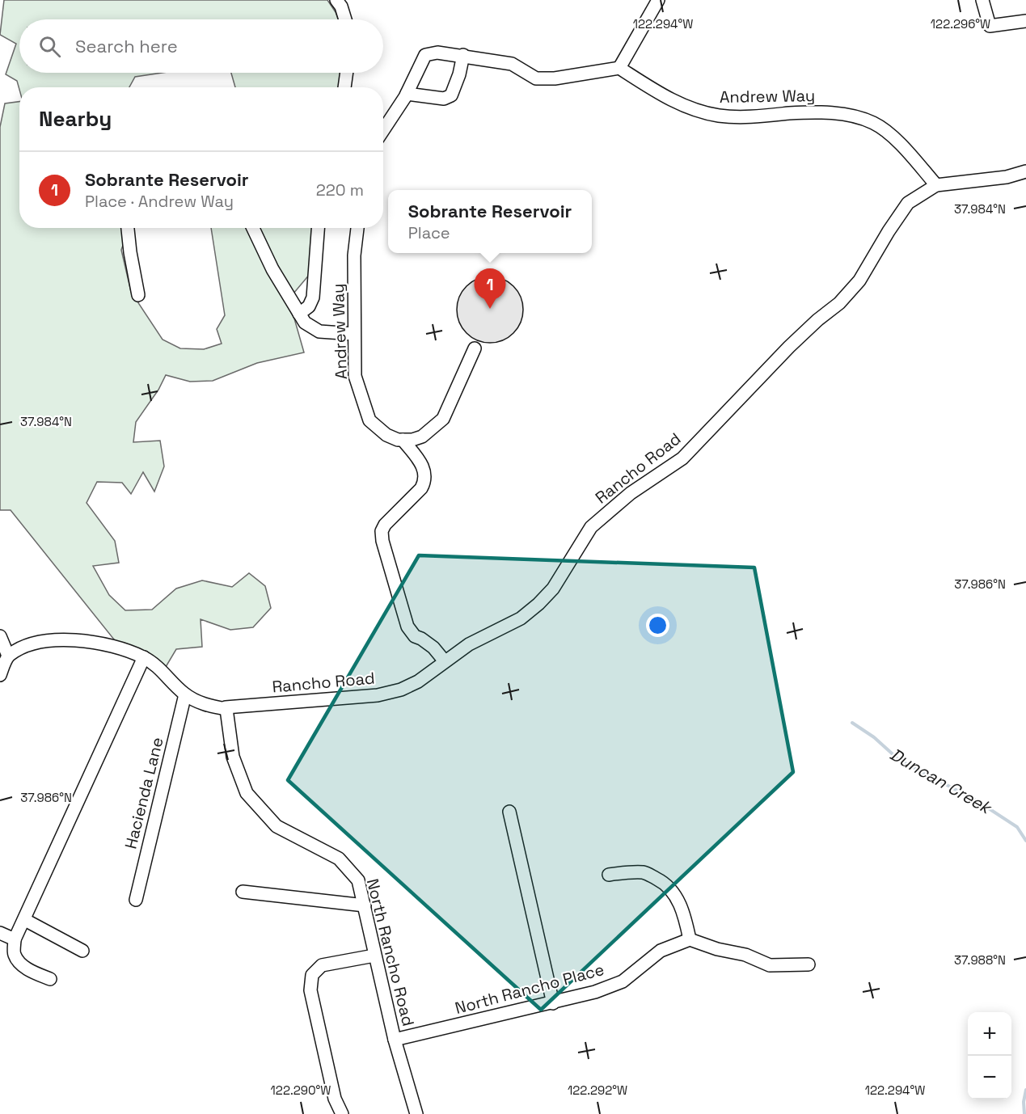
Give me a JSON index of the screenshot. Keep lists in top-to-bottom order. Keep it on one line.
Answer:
{"streets":{"street":["Andrew Way","Rancho Road","Hacienda Lane","North Rancho Road","North Rancho Place"]},"crossings":[["Andrew Way","Rancho Road"],["Rancho Road","North Rancho Road"],["North Rancho Road","North Rancho Place"]],"water":["Duncan Creek"],"page":{"search":"Search here","heading":"Nearby","list":[{"mark":"1","name":"Sobrante Reservoir","note":"Place · Andrew Way","value":"220 m"}],"popup":["Sobrante Reservoir","Place"],"pins":"1","map_buttons":["+","−"]},"coordinates":["122.294°W","122.296°W","37.984°N","37.986°N","37.988°N","122.290°W","122.292°W"]}
